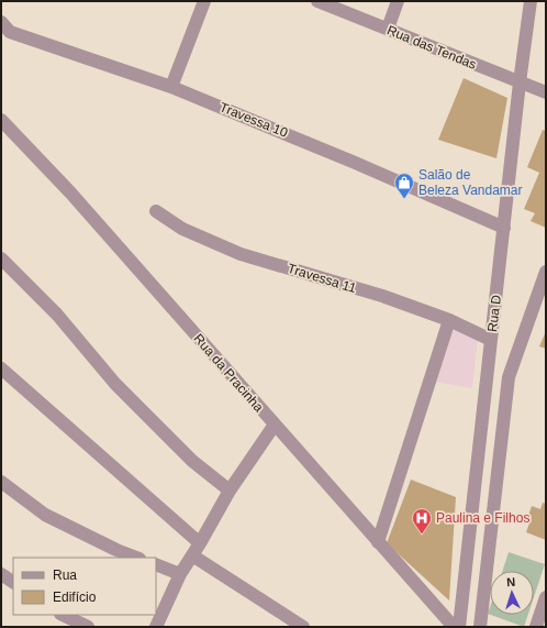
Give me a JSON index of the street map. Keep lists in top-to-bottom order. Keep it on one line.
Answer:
{"streets":{"street":["Rua das Tendas","Travessa 10","Travessa 11","Rua D","Rua da Pracinha"]},"crossings":[["Rua das Tendas","Rua D"],["Travessa 10","Rua D"],["Travessa 11","Rua D"]],"places":{"shop":["Salão de Beleza Vandamar"],"hospital":["Paulina e Filhos"]},"legend":["Rua","Edifício"],"north":"top"}
